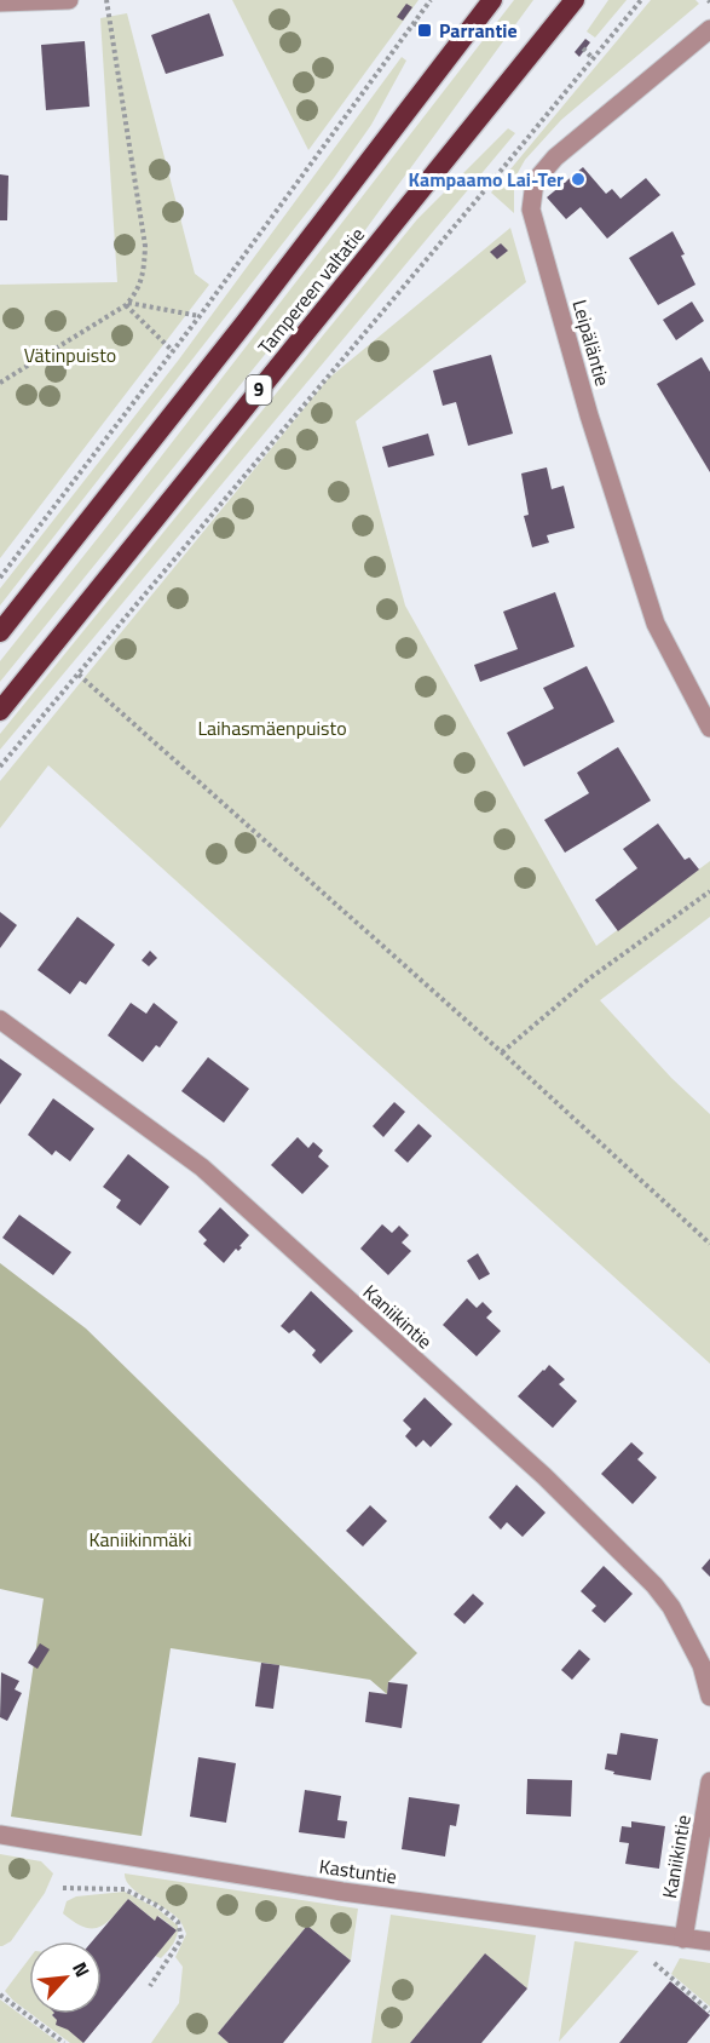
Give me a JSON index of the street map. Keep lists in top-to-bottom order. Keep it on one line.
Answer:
{"streets":{"highway":["Tampereen valtatie","9"],"street":["Leipäläntie","Kaniikintie","Kastuntie"]},"crossings":[["Kaniikintie","Kastuntie"]],"parks":["Vätinpuisto","Laihasmäenpuisto","Kaniikinmäki"],"places":{"transit":["Parrantie"],"other":["Kampaamo Lai-Ter"]},"north":"top right"}
